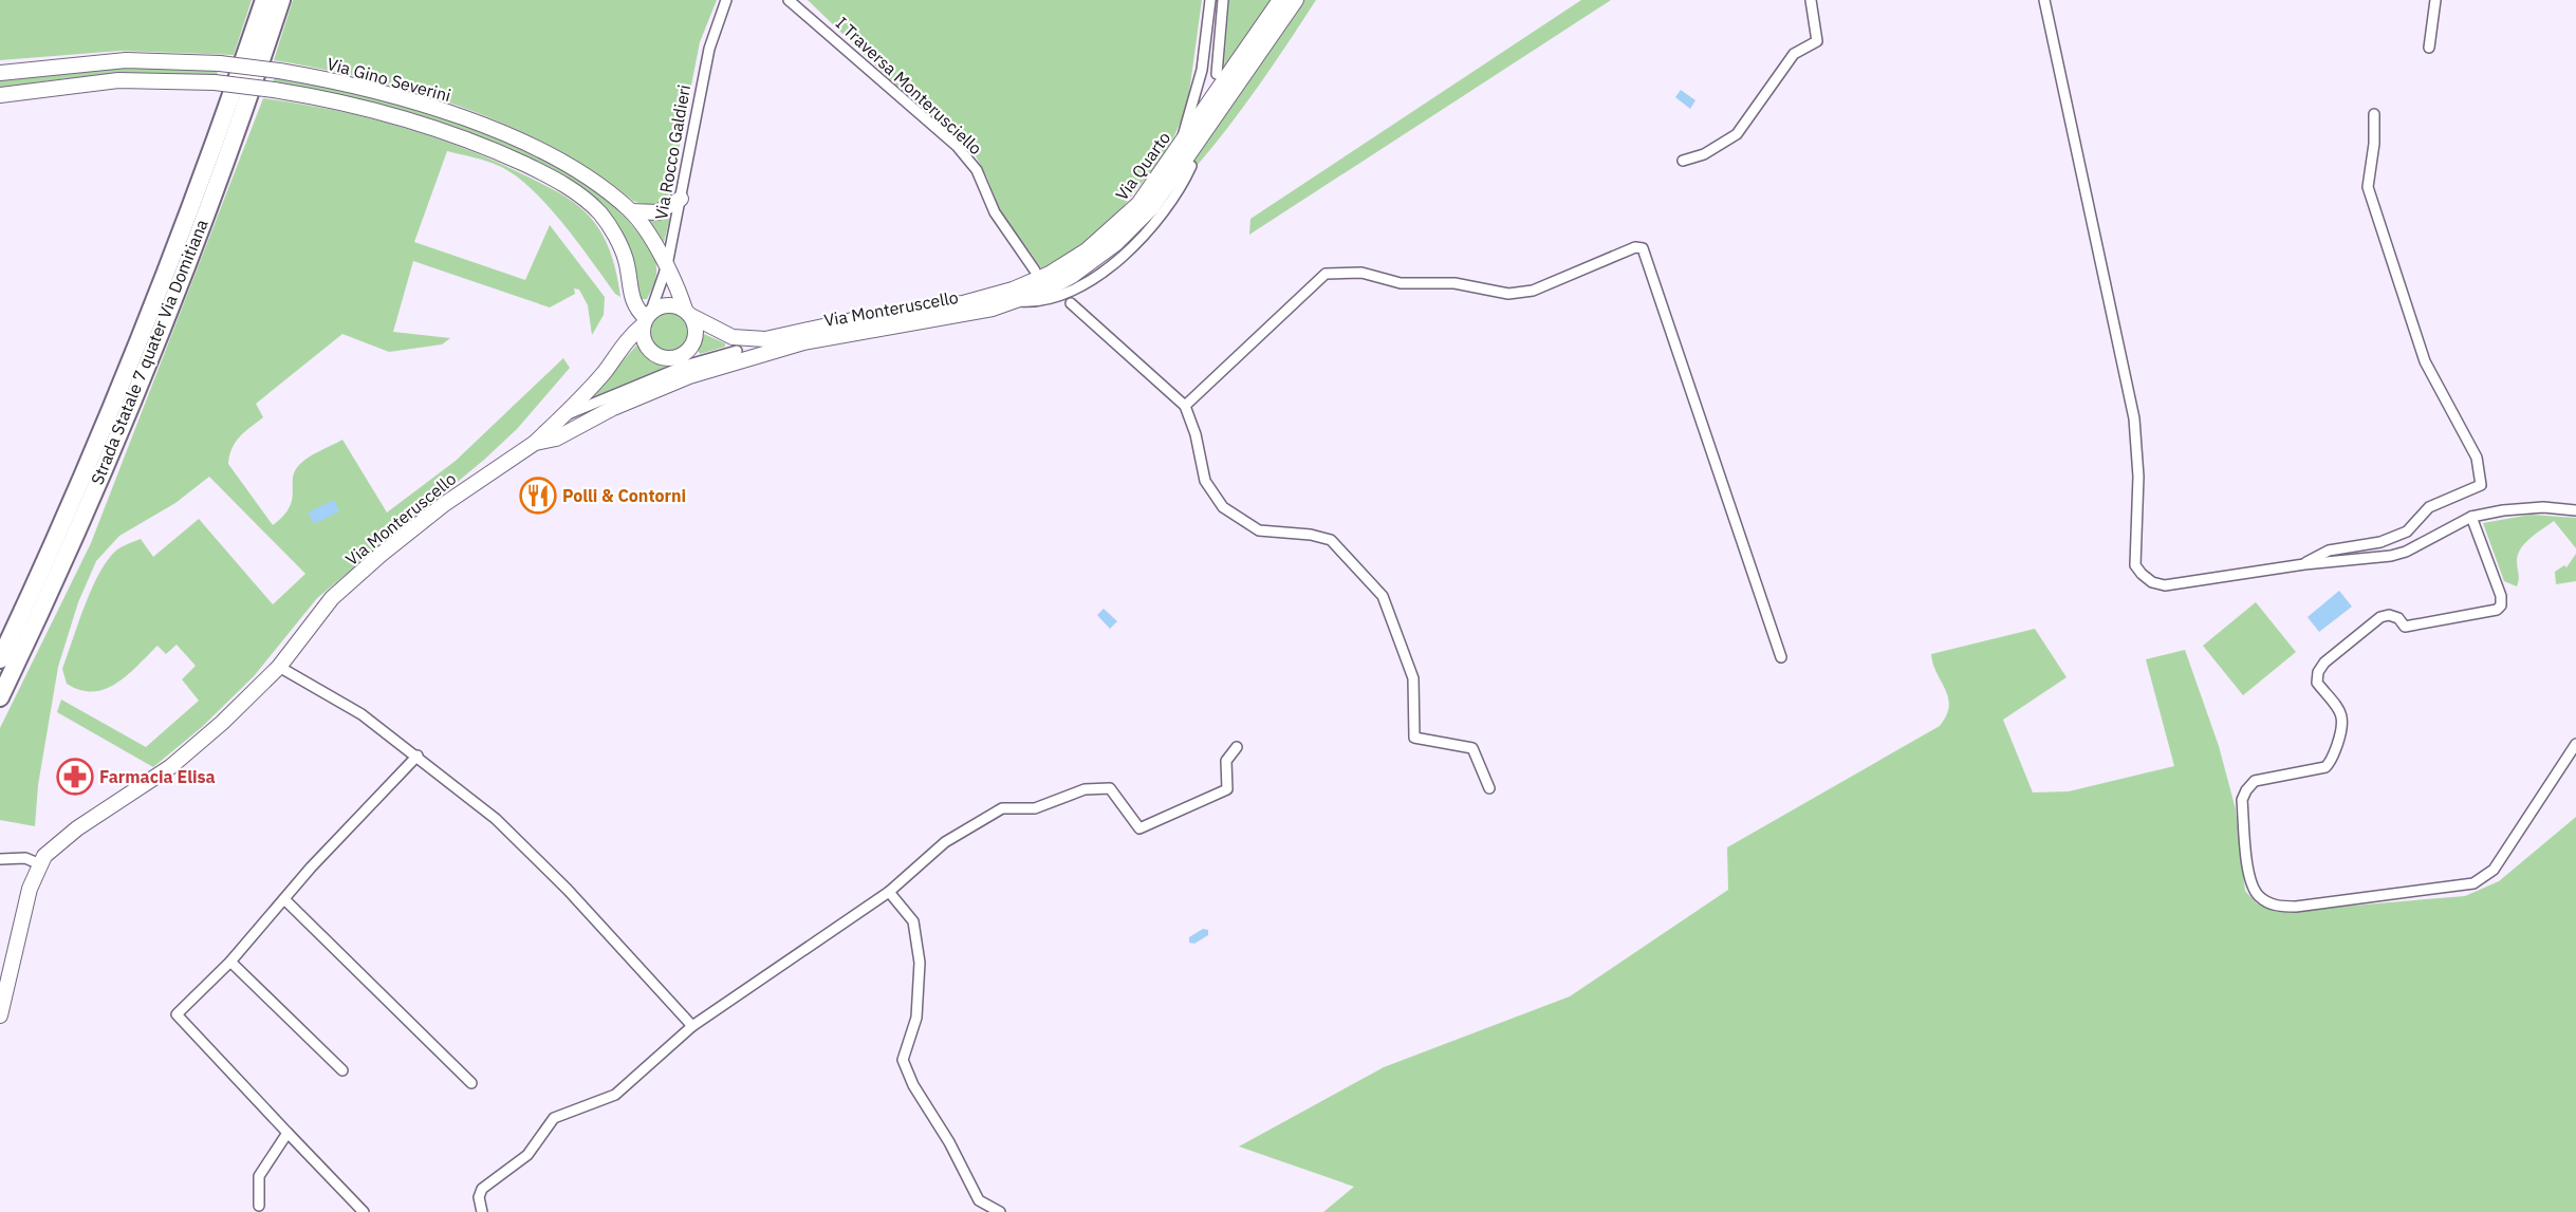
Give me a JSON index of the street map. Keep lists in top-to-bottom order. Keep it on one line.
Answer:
{"streets":{"highway":["Strada Statale 7 quater Via Domitiana"],"street":["Via Gino Severini","I Traversa Monterusciello","Via Rocco Galdieri","Via Quarto","Via Monteruscello"]},"crossings":[["Via Gino Severini","Via Rocco Galdieri"],["Via Gino Severini","Via Quarto"],["Via Gino Severini","Via Monteruscello"],["Via Rocco Galdieri","Via Quarto"],["Via Rocco Galdieri","Via Monteruscello"],["Via Quarto","Via Monteruscello"]],"places":{"restaurant":["Polli & Contorni"],"pharmacy":["Farmacia Elisa"]}}
